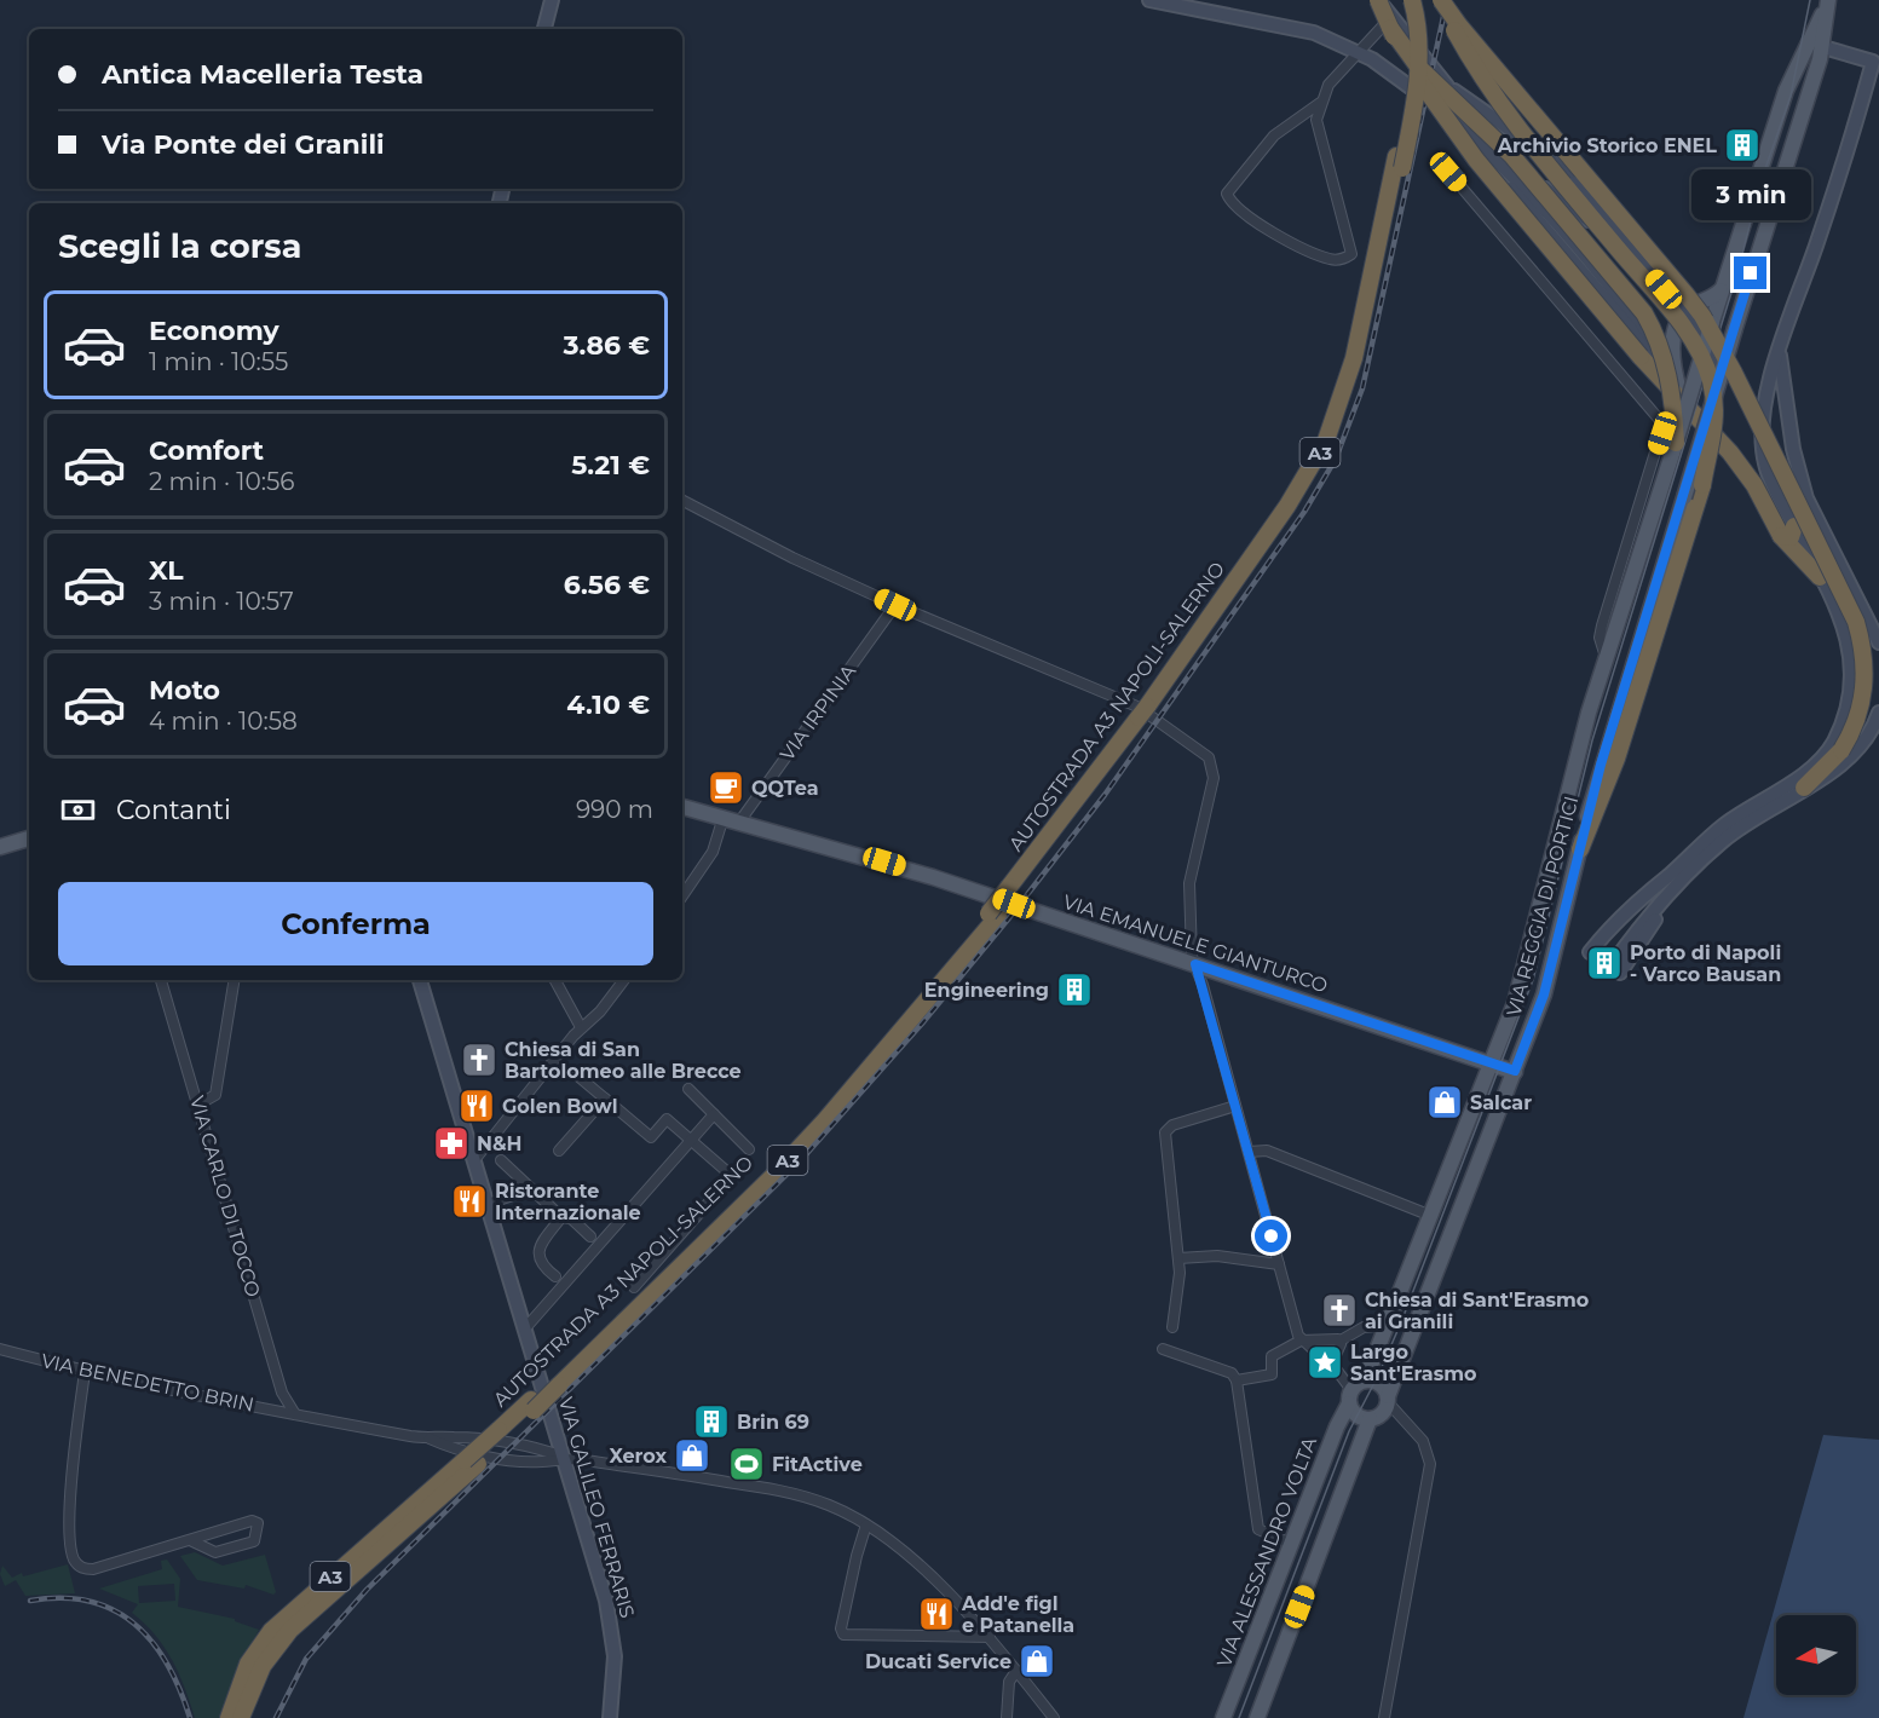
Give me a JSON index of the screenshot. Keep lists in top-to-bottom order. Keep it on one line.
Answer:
{"streets":{"highway":["A3","AUTOSTRADA A3 NAPOLI-SALERNO"],"main road":["VIA REGGIA DI PORTICI","VIA EMANUELE GIANTURCO","VIA GALILEO FERRARIS","VIA ALESSANDRO VOLTA"],"street":["VIA IRPINIA","VIA CARLO DI TOCCO","VIA BENEDETTO BRIN"]},"crossings":[["VIA IRPINIA","VIA EMANUELE GIANTURCO"],["VIA REGGIA DI PORTICI","VIA EMANUELE GIANTURCO"],["VIA REGGIA DI PORTICI","VIA ALESSANDRO VOLTA"],["VIA CARLO DI TOCCO","VIA BENEDETTO BRIN"],["VIA BENEDETTO BRIN","VIA GALILEO FERRARIS"]],"places":{"building":["Archivio Storico ENEL","Porto di Napoli - Varco Bausan","Engineering","Brin 69"],"cafe":["QQTea"],"church":["Chiesa di San Bartolomeo alle Brecce","Chiesa di Sant'Erasmo ai Granili"],"shop":["Salcar","Xerox","Ducati Service"],"restaurant":["Golen Bowl","Ristorante Internazionale","Add'e figl e Patanella"],"pharmacy":["N&H"],"place":["Largo Sant'Erasmo"],"sports":["FitActive"]},"north":"left","page":{"banner":["Antica Macelleria Testa","Via Ponte dei Granili"],"bubble":"3 min","heading":"Scegli la corsa","list":[{"name":"Economy","note":"1 min · 10:55","value":"3.86 €"},{"name":"Comfort","note":"2 min · 10:56","value":"5.21 €"},{"name":"XL","note":"3 min · 10:57","value":"6.56 €"},{"name":"Moto","note":"4 min · 10:58","value":"4.10 €"}],"pay":["Contanti","990 m"],"buttons":"Conferma"}}
